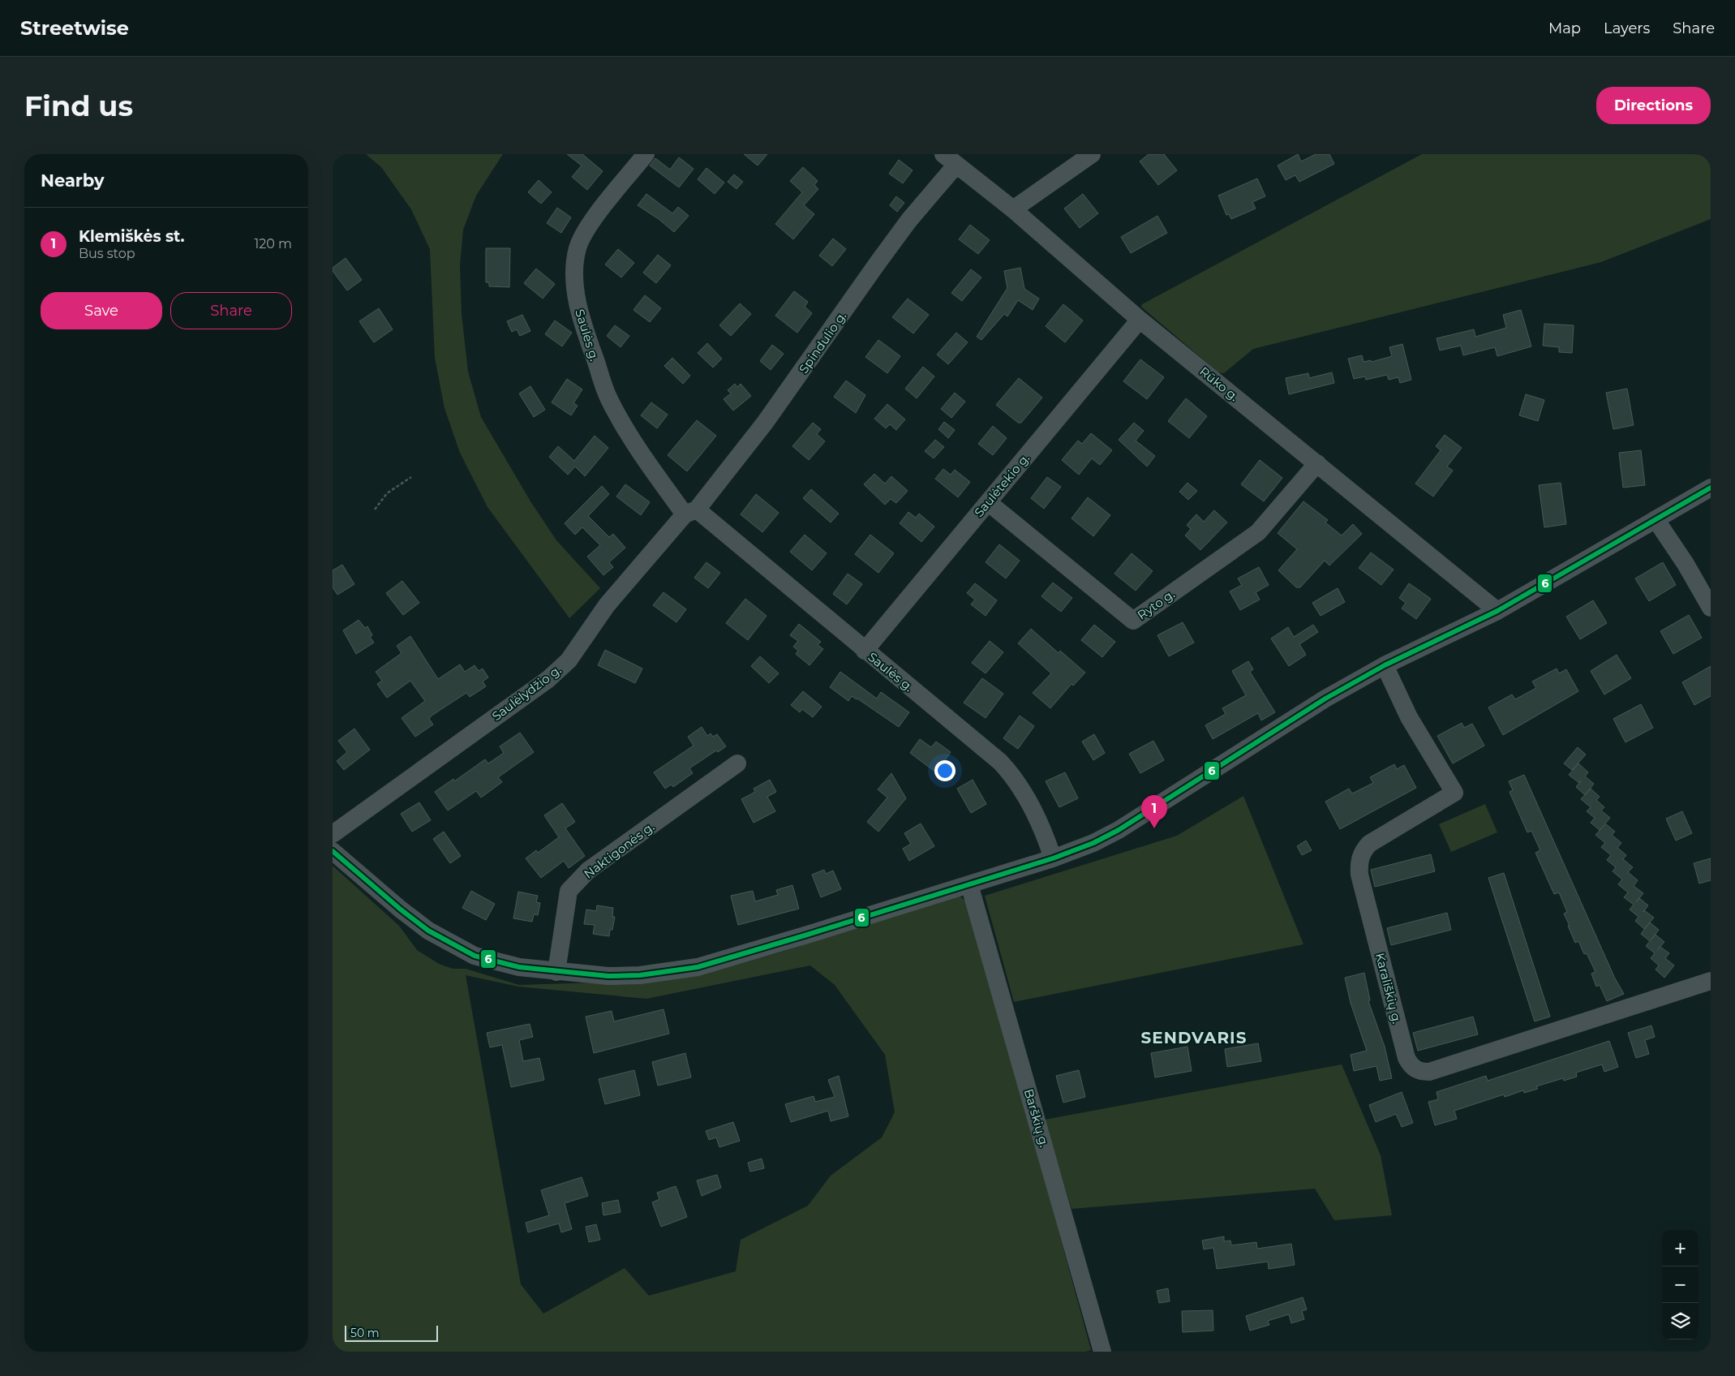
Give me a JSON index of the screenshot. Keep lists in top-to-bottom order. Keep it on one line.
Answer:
{"streets":{"street":["Saulės g.","Spindulio g.","Rūko g.","Saulėtekio g.","Ryto g.","Saulėlydžio g.","Naktigonės g.","Karališkių g.","Barškių g."]},"crossings":[["Saulės g.","Spindulio g."],["Saulės g.","Saulėtekio g."],["Saulės g.","Saulėlydžio g."],["Spindulio g.","Rūko g."],["Spindulio g.","Saulėlydžio g."],["Rūko g.","Saulėtekio g."],["Rūko g.","Ryto g."],["Saulėtekio g.","Ryto g."]],"districts":["SENDVARIS"],"lines":["transit line 6"],"scale_bar":"50 m","page":{"header":"Streetwise","nav":["Map","Layers","Share"],"buttons":["Directions",["Save","Share"]],"title":"Find us","heading":"Nearby","list":[{"mark":"1","name":"Klemiškės st.","note":"Bus stop","value":"120 m"}],"pins":"1","map_buttons":["+","−"],"scale":"50 m"}}
